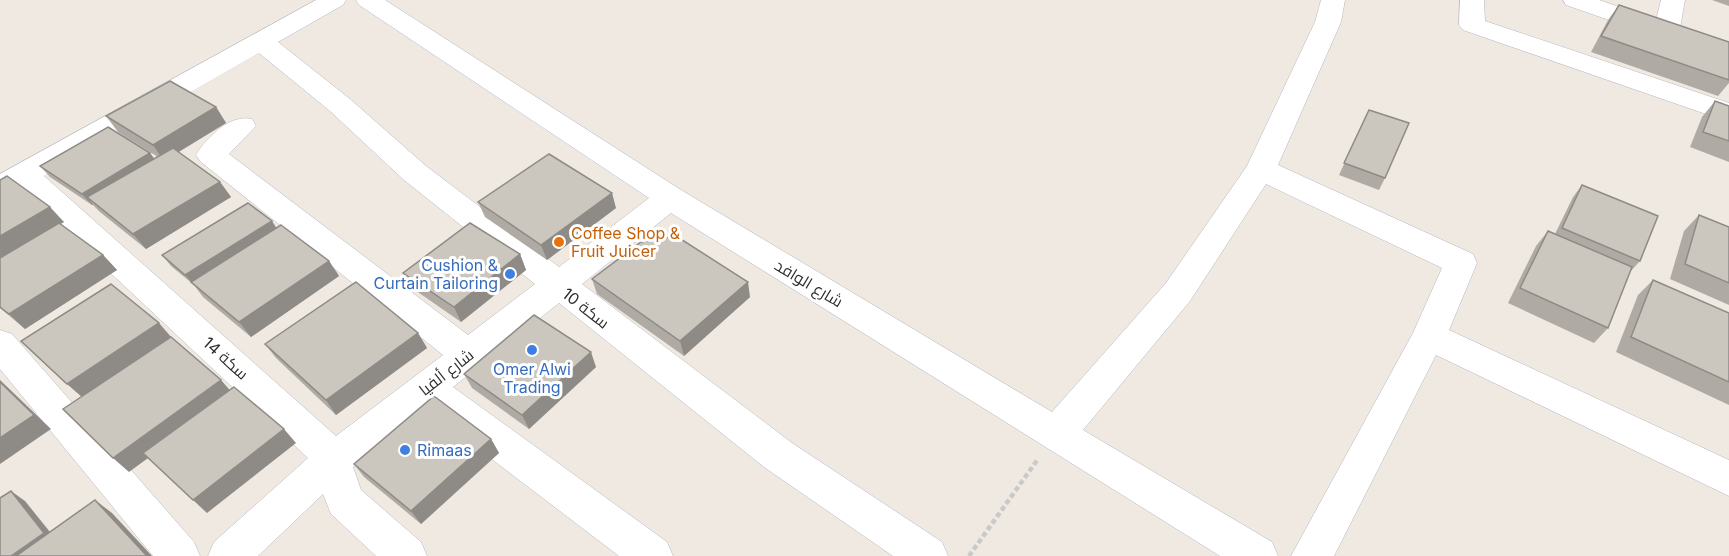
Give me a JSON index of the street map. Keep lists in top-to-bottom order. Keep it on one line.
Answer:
{"streets":{"street":["شارع الوافد","سكة 10","سكة 14","شارع ألفيا"]},"crossings":[["شارع الوافد","شارع ألفيا"],["سكة 10","شارع ألفيا"],["سكة 14","شارع ألفيا"]],"places":["Coffee Shop & Fruit Juicer","Cushion & Curtain Tailoring","Omer Alwi Trading","Rimaas"]}
